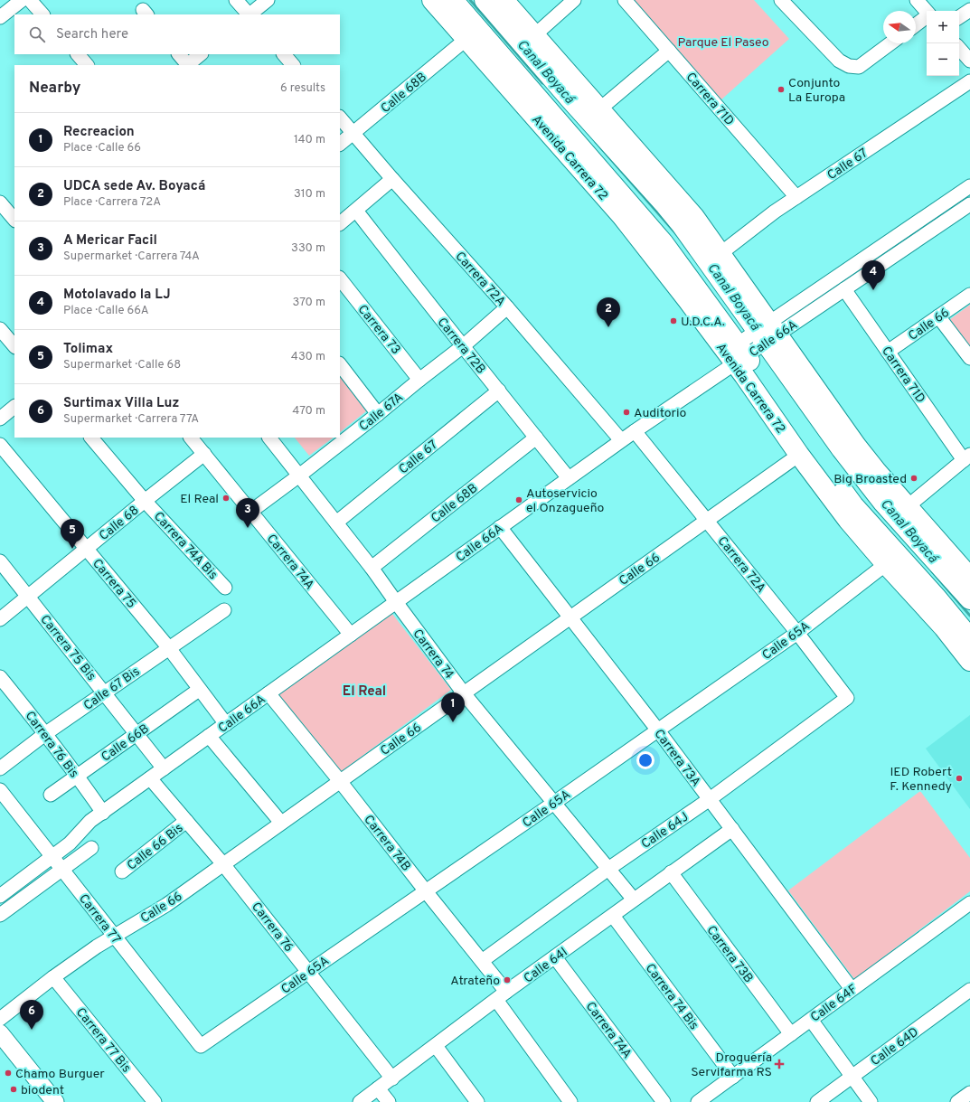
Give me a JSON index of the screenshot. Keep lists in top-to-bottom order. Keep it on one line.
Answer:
{"streets":{"highway":["Avenida Carrera 72"],"street":["Calle 68B","Carrera 71D","Calle 67","Carrera 72A","Calle 66","Carrera 73","Calle 66A","Carrera 72B","Calle 67A","Calle 68","Carrera 74A Bis","Carrera 74A","Carrera 75","Calle 65A","Carrera 75 Bis","Carrera 74","Calle 67 Bis","Calle 66B","Carrera 76 Bis","Carrera 73A","Calle 64J","Carrera 74B","Calle 66 Bis","Carrera 77","Carrera 76","Carrera 73B","Calle 64I","Carrera 74 Bis","Calle 64F","Carrera 77 Bis","Calle 64D"]},"crossings":[["Calle 68B","Avenida Carrera 72"],["Calle 68B","Carrera 72A"],["Calle 68B","Carrera 72B"],["Calle 68B","Carrera 74"],["Carrera 71D","Calle 67"],["Carrera 71D","Calle 66"],["Carrera 71D","Calle 66A"],["Avenida Carrera 72","Calle 66"],["Avenida Carrera 72","Calle 66A"],["Avenida Carrera 72","Calle 65A"],["Calle 67","Carrera 72B"],["Calle 67","Carrera 74"],["Carrera 72A","Calle 66"],["Carrera 72A","Calle 66A"],["Carrera 72A","Calle 67A"],["Carrera 72A","Calle 65A"],["Carrera 72A","Calle 64J"],["Calle 66","Carrera 74"],["Calle 66","Carrera 73A"],["Calle 66","Carrera 74B"],["Calle 66","Carrera 77"],["Calle 66","Carrera 76"],["Calle 66","Carrera 77 Bis"],["Carrera 73","Calle 67A"],["Calle 66A","Carrera 72B"],["Calle 66A","Carrera 74A"],["Calle 66A","Carrera 75"],["Calle 66A","Carrera 75 Bis"],["Calle 66A","Carrera 74"],["Calle 66A","Carrera 76 Bis"],["Calle 66A","Carrera 73A"],["Calle 66A","Carrera 74B"],["Calle 66A","Carrera 77"],["Calle 66A","Carrera 76"],["Carrera 72B","Calle 67A"],["Calle 67A","Carrera 74A"],["Calle 67A","Carrera 74"],["Calle 68","Carrera 74A Bis"],["Calle 68","Carrera 74A"],["Calle 68","Carrera 75"],["Calle 68","Carrera 75 Bis"],["Carrera 74A","Calle 64I"],["Carrera 75","Calle 67 Bis"],["Carrera 75","Calle 66B"],["Calle 65A","Carrera 74"],["Calle 65A","Carrera 73A"],["Calle 65A","Carrera 74B"],["Calle 65A","Carrera 77"],["Calle 65A","Carrera 76"],["Carrera 75 Bis","Calle 67 Bis"],["Carrera 75 Bis","Calle 66B"],["Carrera 74","Calle 64J"],["Carrera 74","Calle 64I"],["Calle 67 Bis","Carrera 76 Bis"],["Calle 66B","Carrera 76 Bis"],["Carrera 73A","Calle 64J"],["Carrera 73A","Calle 64I"],["Carrera 73A","Calle 64F"],["Calle 64J","Carrera 74B"],["Carrera 74B","Calle 64I"],["Calle 66 Bis","Carrera 76"],["Carrera 76","Calle 64I"],["Carrera 73B","Calle 64I"],["Carrera 73B","Calle 64F"],["Calle 64I","Carrera 74 Bis"],["Carrera 74 Bis","Calle 64F"]],"districts":["El Real"],"water":["Canal Boyacá"],"parks":["Parque El Paseo"],"places":{"other":["Conjunto La Europa","U.D.C.A.","Auditorio","Big Broasted","El Real","Autoservicio el Onzagueño","IED Robert F. Kennedy","Atrateño","Chamo Burguer","biodent"],"health":["Droguería Servifarma RS"]},"north":"left","page":{"map_buttons":["+","−"],"search":"Search here","heading":["Nearby","6 results"],"list":[{"mark":"1","name":"Recreacion","note":"Place · Calle 66","value":"140 m"},{"mark":"2","name":"UDCA sede Av. Boyacá","note":"Place · Carrera 72A","value":"310 m"},{"mark":"3","name":"A Mericar Facil","note":"Supermarket · Carrera 74A","value":"330 m"},{"mark":"4","name":"Motolavado la LJ","note":"Place · Calle 66A","value":"370 m"},{"mark":"5","name":"Tolimax","note":"Supermarket · Calle 68","value":"430 m"},{"mark":"6","name":"Surtimax Villa Luz","note":"Supermarket · Carrera 77A","value":"470 m"}],"pins":["4","2","3","5","1","6"]}}
